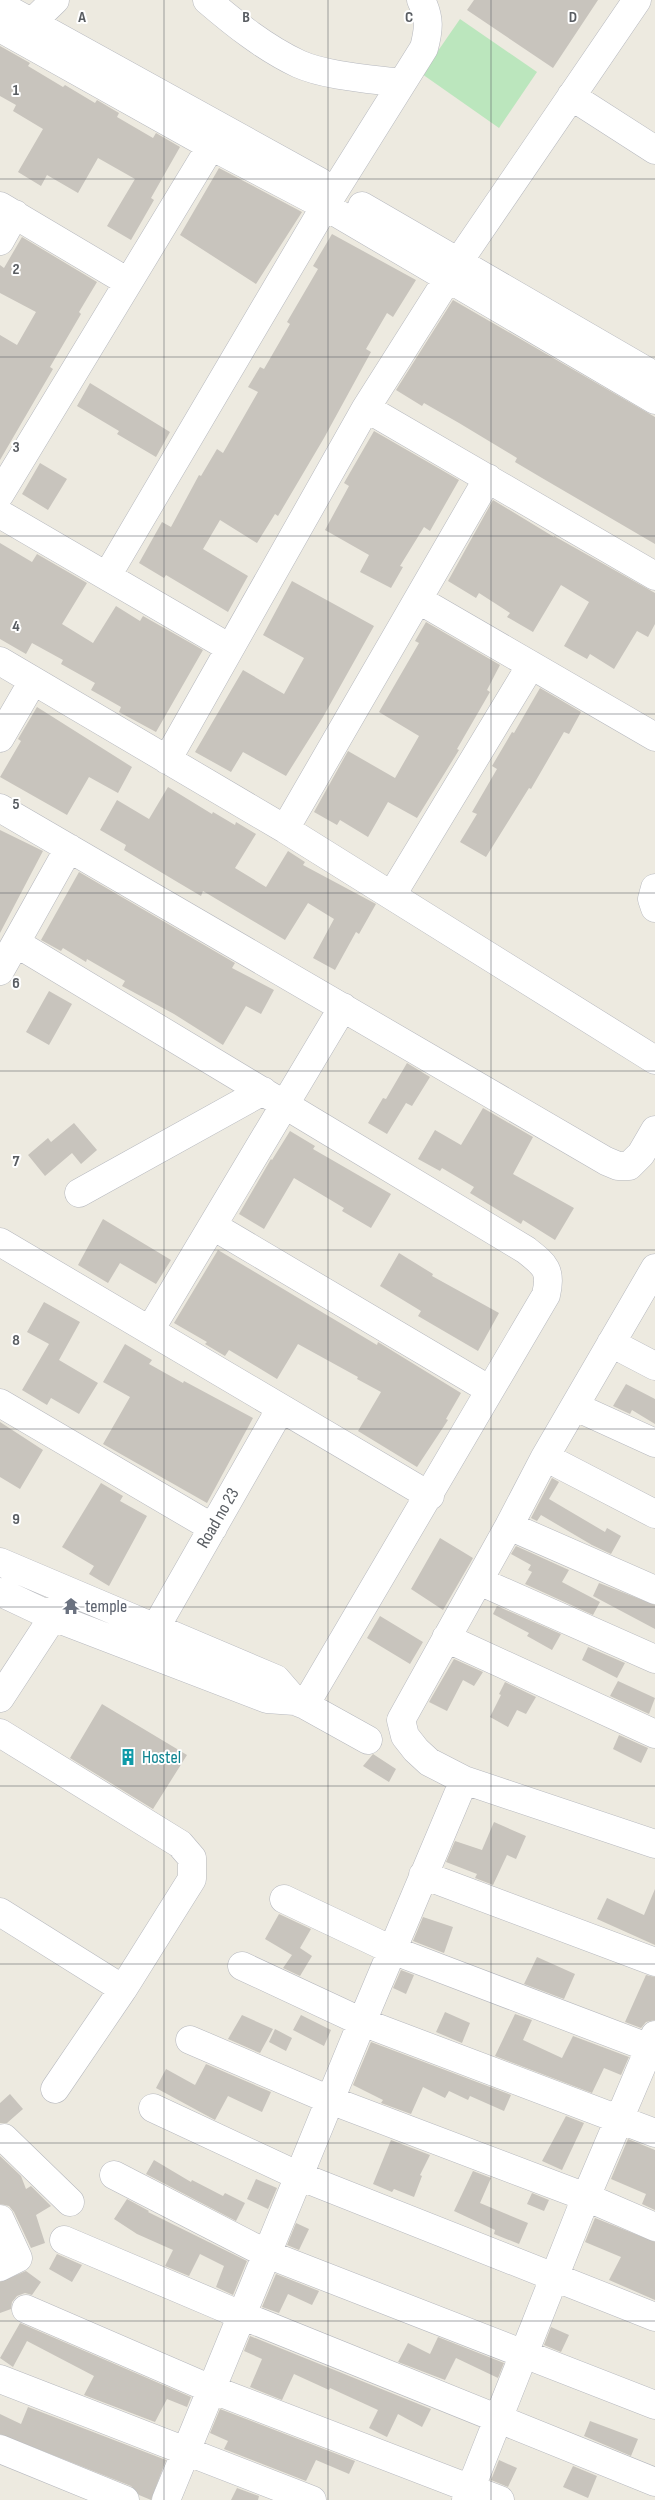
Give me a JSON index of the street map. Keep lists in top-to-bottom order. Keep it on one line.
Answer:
{"streets":{"street":["Road no 23"]},"places":{"temple":["temple"],"building":["Hostel"]},"grid":{"columns":["A","B","C","D"],"rows":["1","2","3","4","5","6","7","8","9"]}}
